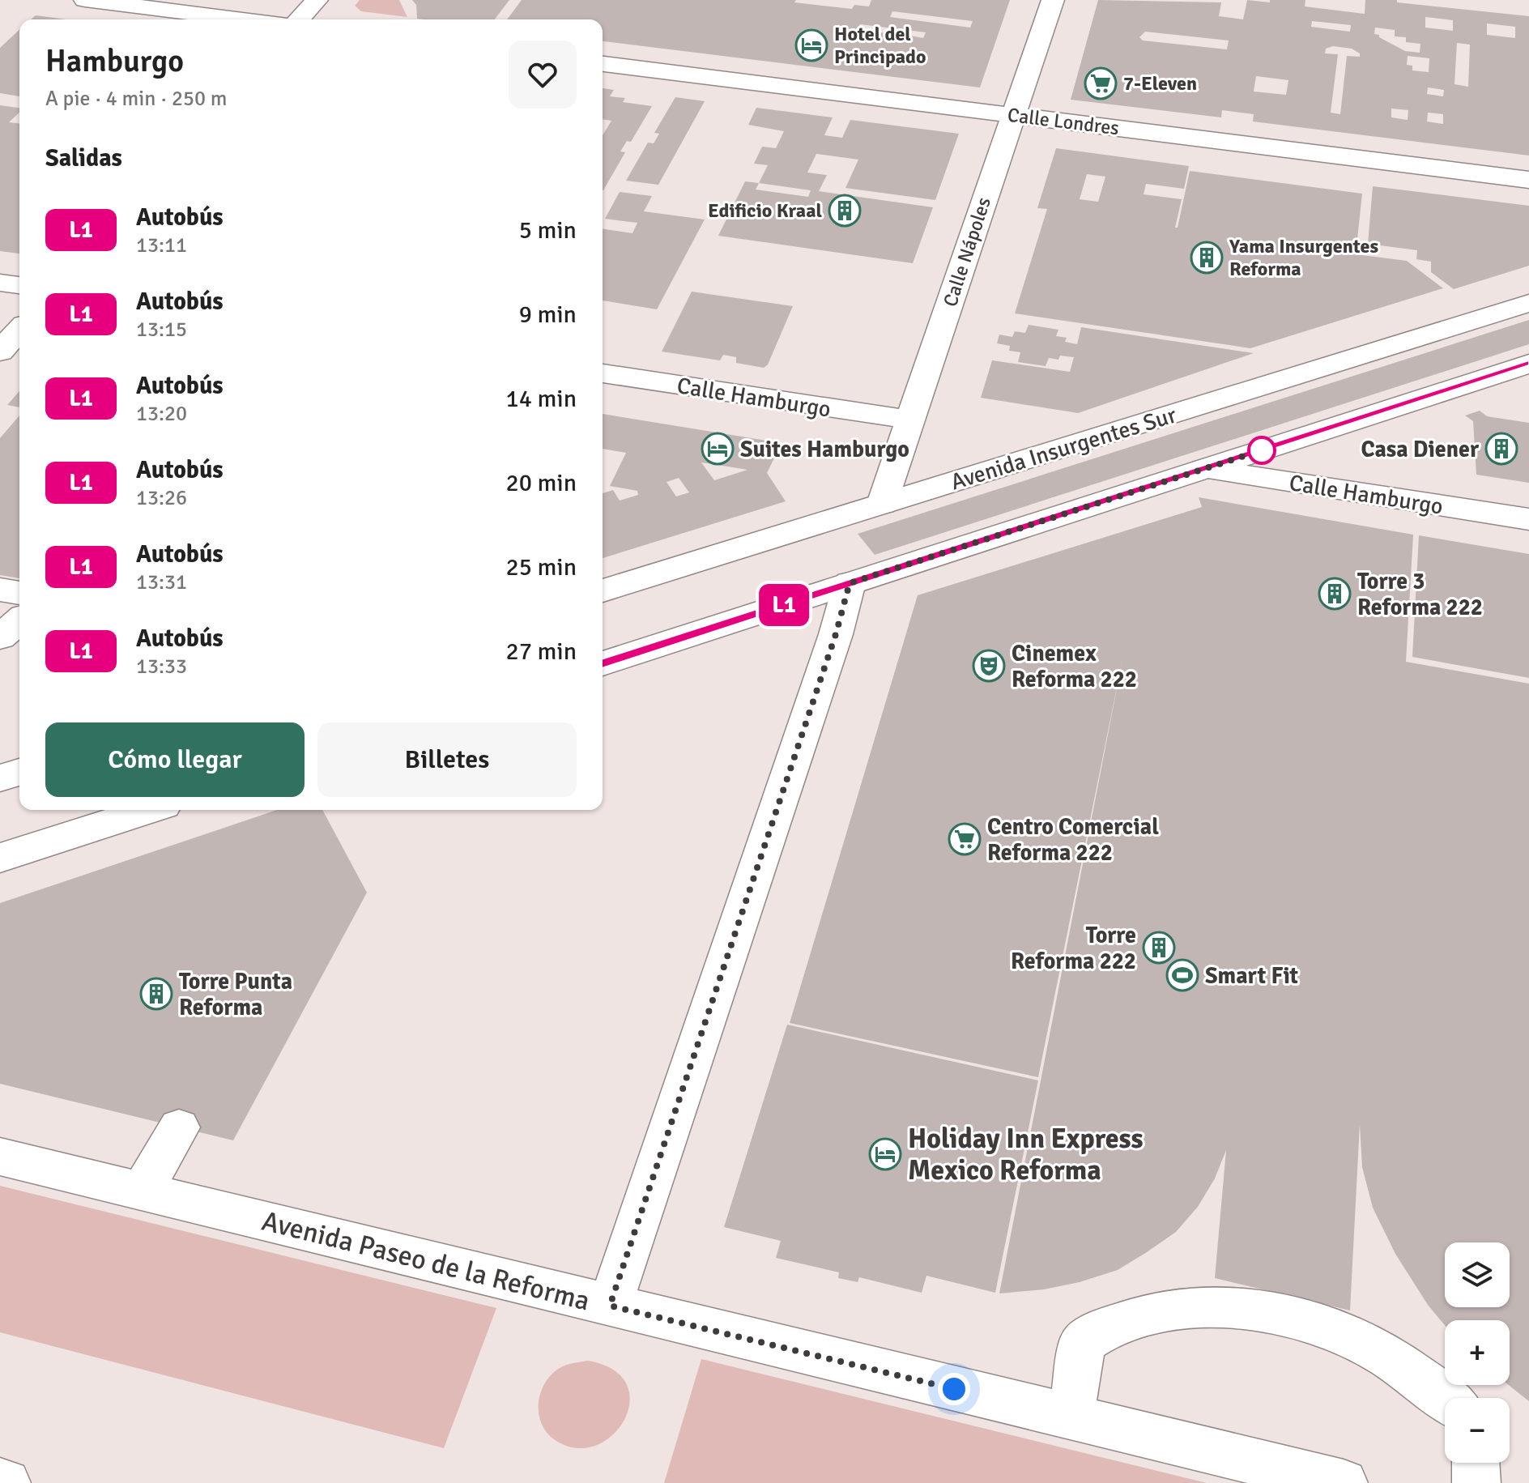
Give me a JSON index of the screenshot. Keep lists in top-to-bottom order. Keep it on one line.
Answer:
{"streets":{"street":["Calle Londres","Calle Nápoles","Calle Hamburgo","Avenida Insurgentes Sur","Avenida Paseo de la Reforma"]},"crossings":[["Calle Londres","Calle Nápoles"],["Calle Nápoles","Calle Hamburgo"],["Calle Nápoles","Avenida Insurgentes Sur"]],"places":{"hotel":["Hotel del Principado","Suites Hamburgo","Holiday Inn Express Mexico Reforma"],"supermarket":["7-Eleven","Centro Comercial Reforma 222"],"building":["Edificio Kraal","Yama Insurgentes Reforma","Casa Diener","Torre 3 Reforma 222","Torre Reforma 222","Torre Punta Reforma"],"theatre":["Cinemex Reforma 222"],"sports":["Smart Fit"]},"lines":["bus line L1"],"page":{"on_map":"L1","heading":[["Hamburgo","A pie · 4 min · 250 m"],"Salidas"],"list":[{"mark":"L1","name":"Autobús","note":"13:11","value":"5 min"},{"mark":"L1","name":"Autobús","note":"13:15","value":"9 min"},{"mark":"L1","name":"Autobús","note":"13:20","value":"14 min"},{"mark":"L1","name":"Autobús","note":"13:26","value":"20 min"},{"mark":"L1","name":"Autobús","note":"13:31","value":"25 min"},{"mark":"L1","name":"Autobús","note":"13:33","value":"27 min"}],"buttons":["Cómo llegar","Billetes"],"map_buttons":["+","−"]}}
